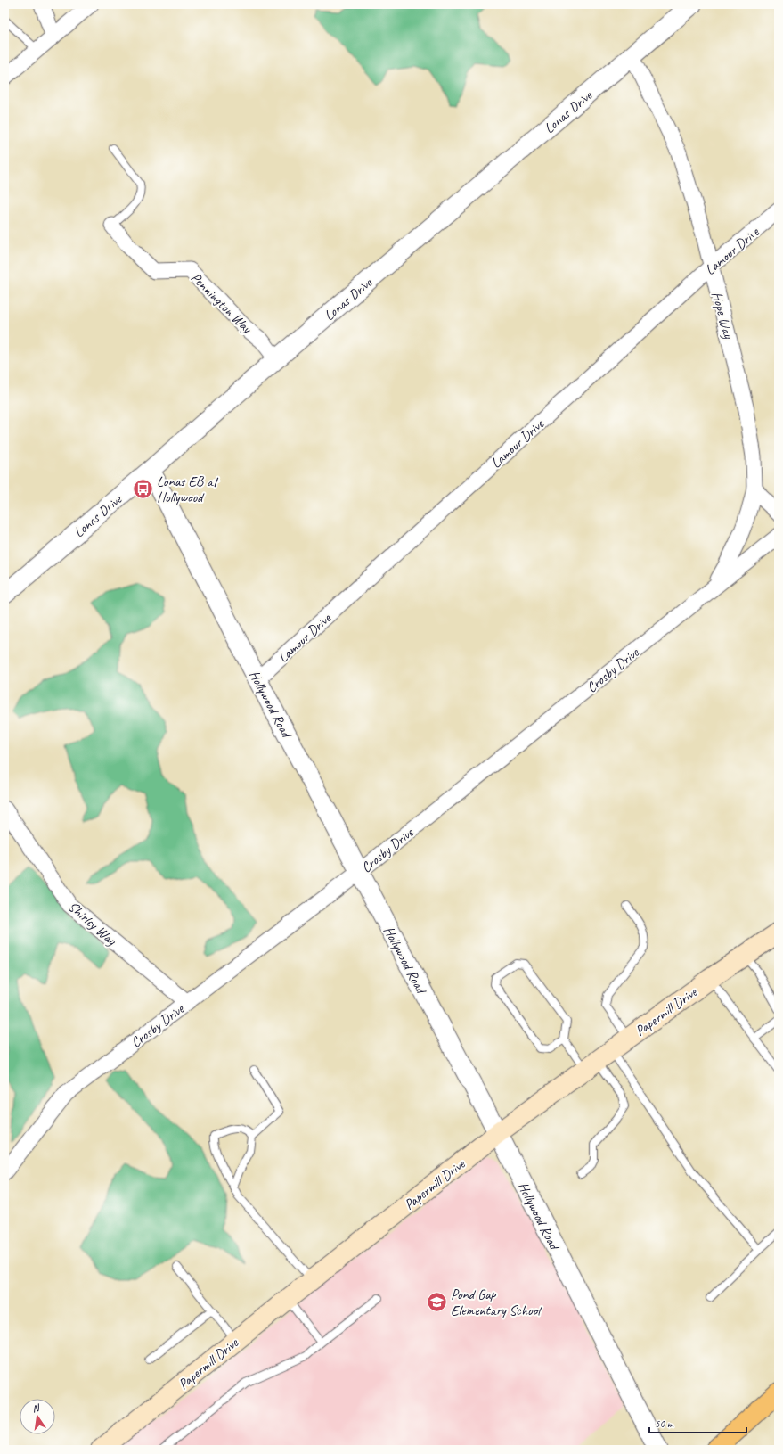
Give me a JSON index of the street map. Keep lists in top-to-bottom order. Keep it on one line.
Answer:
{"streets":{"main road":["Papermill Drive"],"street":["Lonas Drive","Lamour Drive","Pennington Way","Hope Way","Crosby Drive","Hollywood Road","Shirley Way"]},"crossings":[["Lonas Drive","Pennington Way"],["Lonas Drive","Hope Way"],["Lonas Drive","Hollywood Road"],["Lamour Drive","Hope Way"],["Lamour Drive","Hollywood Road"],["Hope Way","Crosby Drive"],["Crosby Drive","Hollywood Road"],["Crosby Drive","Shirley Way"],["Hollywood Road","Papermill Drive"]],"places":{"bus stop":["Lonas EB at Hollywood"],"school or university":["Pond Gap Elementary School"]},"scale_bar":"50 m","north":"top"}
